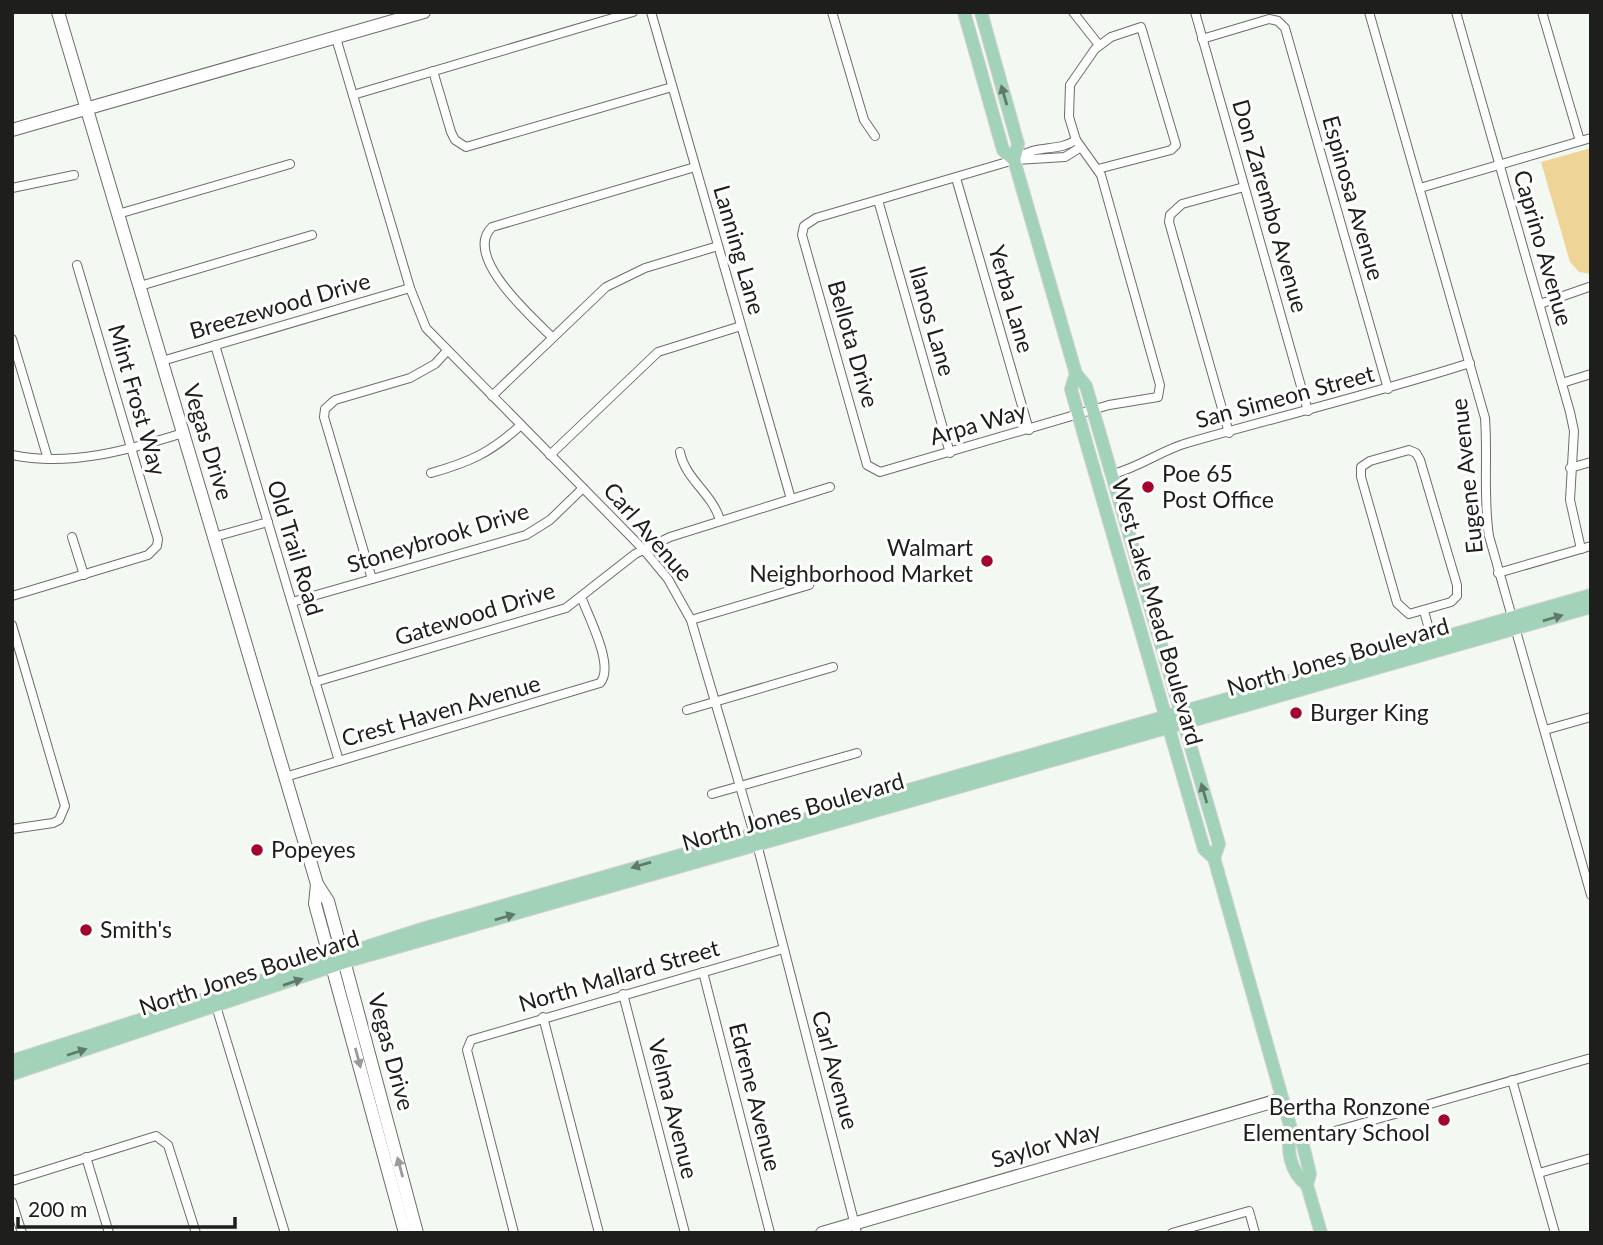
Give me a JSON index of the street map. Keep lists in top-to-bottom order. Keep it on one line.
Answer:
{"streets":{"main road":["Vegas Drive","West Lake Mead Boulevard","North Jones Boulevard","Saylor Way"],"street":["Espinosa Avenue","Don Zarembo Avenue","Caprino Avenue","Lanning Lane","Yerba Lane","Breezewood Drive","Ilanos Lane","Bellota Drive","San Simeon Street","Mint Frost Way","Arpa Way","Eugene Avenue","Carl Avenue","Stoneybrook Drive","Old Trail Road","Gatewood Drive","Crest Haven Avenue","North Mallard Street","Edrene Avenue","Velma Avenue"]},"crossings":[["Espinosa Avenue","Don Zarembo Avenue"],["Espinosa Avenue","San Simeon Street"],["Don Zarembo Avenue","San Simeon Street"],["Lanning Lane","Gatewood Drive"],["Yerba Lane","Arpa Way"],["Breezewood Drive","Vegas Drive"],["Breezewood Drive","Carl Avenue"],["Breezewood Drive","Old Trail Road"],["Ilanos Lane","Bellota Drive"],["Ilanos Lane","Arpa Way"],["Bellota Drive","Arpa Way"],["San Simeon Street","Eugene Avenue"],["San Simeon Street","West Lake Mead Boulevard"],["Arpa Way","West Lake Mead Boulevard"],["Vegas Drive","North Jones Boulevard"],["Vegas Drive","Crest Haven Avenue"],["Eugene Avenue","North Jones Boulevard"],["Carl Avenue","Stoneybrook Drive"],["Carl Avenue","Gatewood Drive"],["Carl Avenue","North Jones Boulevard"],["Carl Avenue","North Mallard Street"],["Carl Avenue","Saylor Way"],["Stoneybrook Drive","Old Trail Road"],["Old Trail Road","Gatewood Drive"],["Old Trail Road","Crest Haven Avenue"],["West Lake Mead Boulevard","North Jones Boulevard"],["West Lake Mead Boulevard","Saylor Way"],["Gatewood Drive","Crest Haven Avenue"],["North Mallard Street","Edrene Avenue"],["North Mallard Street","Velma Avenue"]],"places":["Poe 65 Post Office","Walmart Neighborhood Market","Burger King","Popeyes","Smith's","Bertha Ronzone Elementary School"],"scale_bar":"200 m"}
